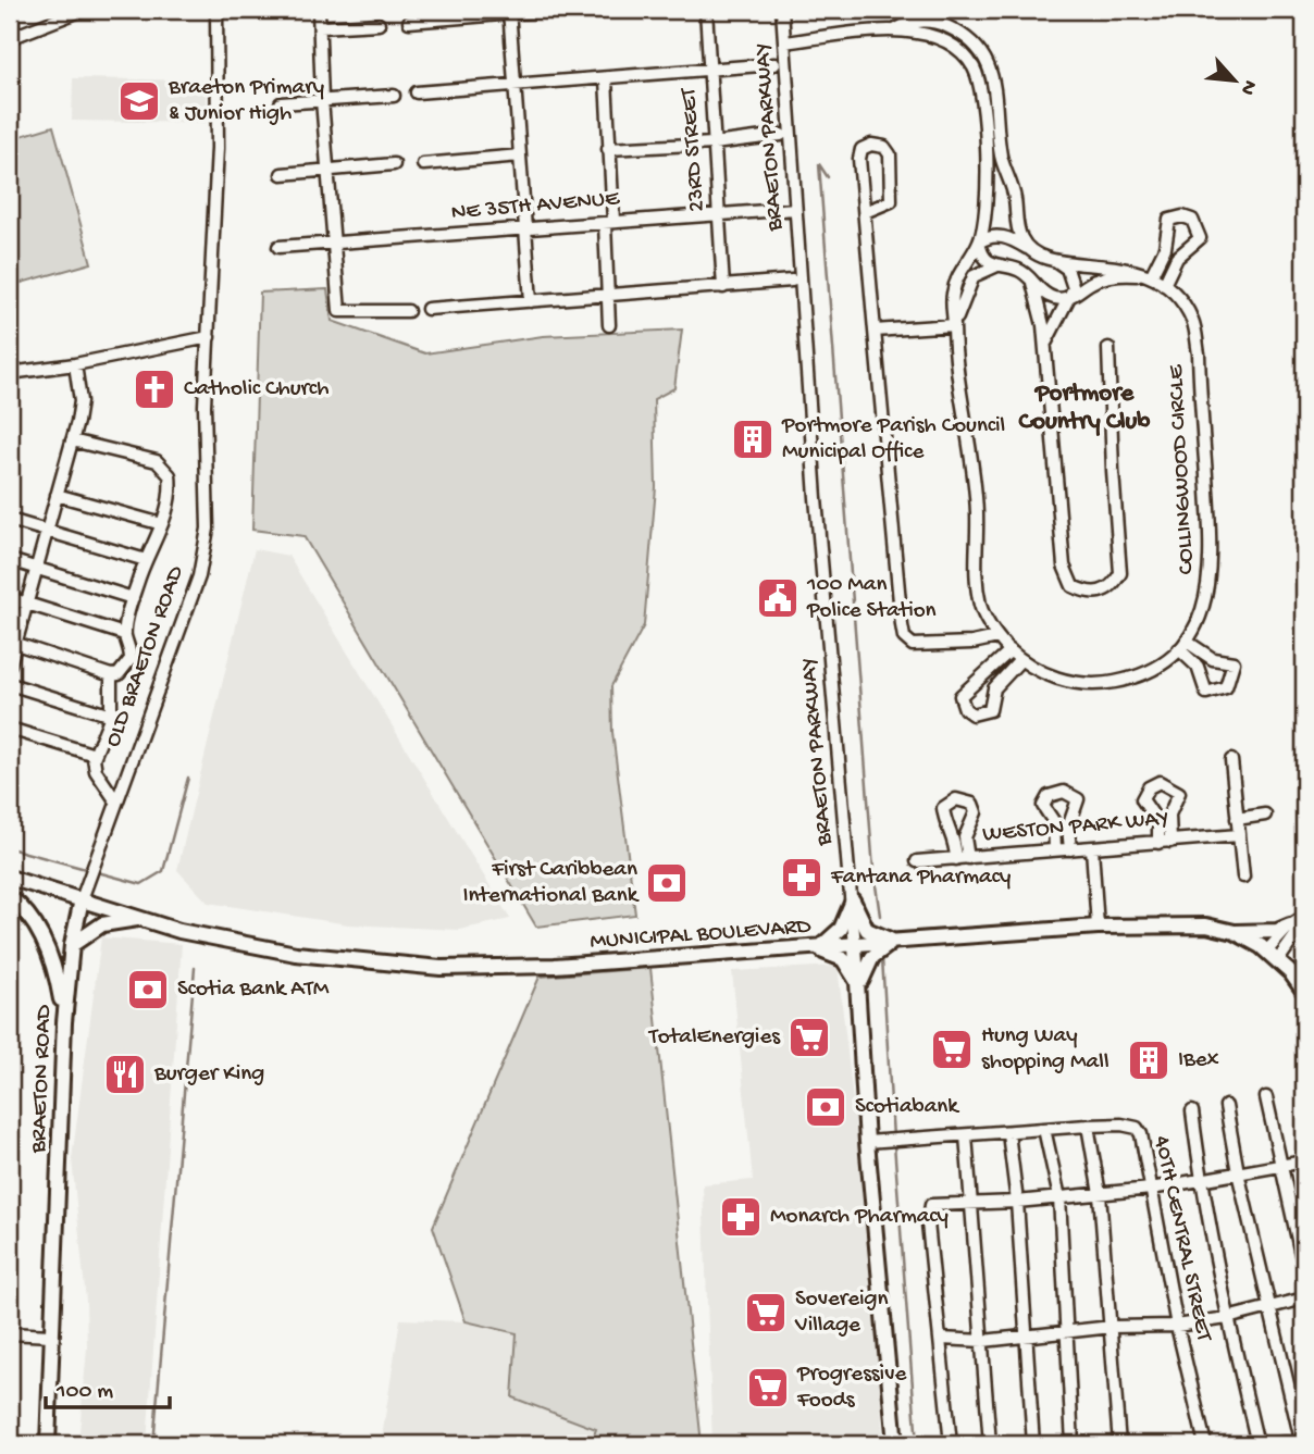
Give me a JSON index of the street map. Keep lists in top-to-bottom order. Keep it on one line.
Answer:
{"streets":{"main road":["BRAETON PARKWAY","MUNICIPAL BOULEVARD","BRAETON ROAD"],"street":["23RD STREET","NE 35TH AVENUE","COLLINGWOOD CIRCLE","OLD BRAETON ROAD","WESTON PARK WAY","40TH CENTRAL STREET"]},"crossings":[["BRAETON PARKWAY","NE 35TH AVENUE"],["BRAETON PARKWAY","MUNICIPAL BOULEVARD"],["BRAETON PARKWAY","40TH CENTRAL STREET"],["23RD STREET","NE 35TH AVENUE"],["OLD BRAETON ROAD","MUNICIPAL BOULEVARD"],["OLD BRAETON ROAD","BRAETON ROAD"],["MUNICIPAL BOULEVARD","BRAETON ROAD"]],"districts":["Portmore Country Club"],"places":{"school or university":["Braeton Primary & Junior High"],"church":["Catholic Church"],"building":["Portmore Parish Council Municipal Office","IBex"],"public building":["100 Man Police Station"],"pharmacy":["Fantana Pharmacy","Monarch Pharmacy"],"bank":["First Caribbean International Bank","Scotia Bank ATM","Scotiabank"],"supermarket":["TotalEnergies","Hung Way shopping Mall","Sovereign Village","Progressive Foods"],"restaurant":["Burger King"]},"scale_bar":"100 m","north":"bottom right"}
